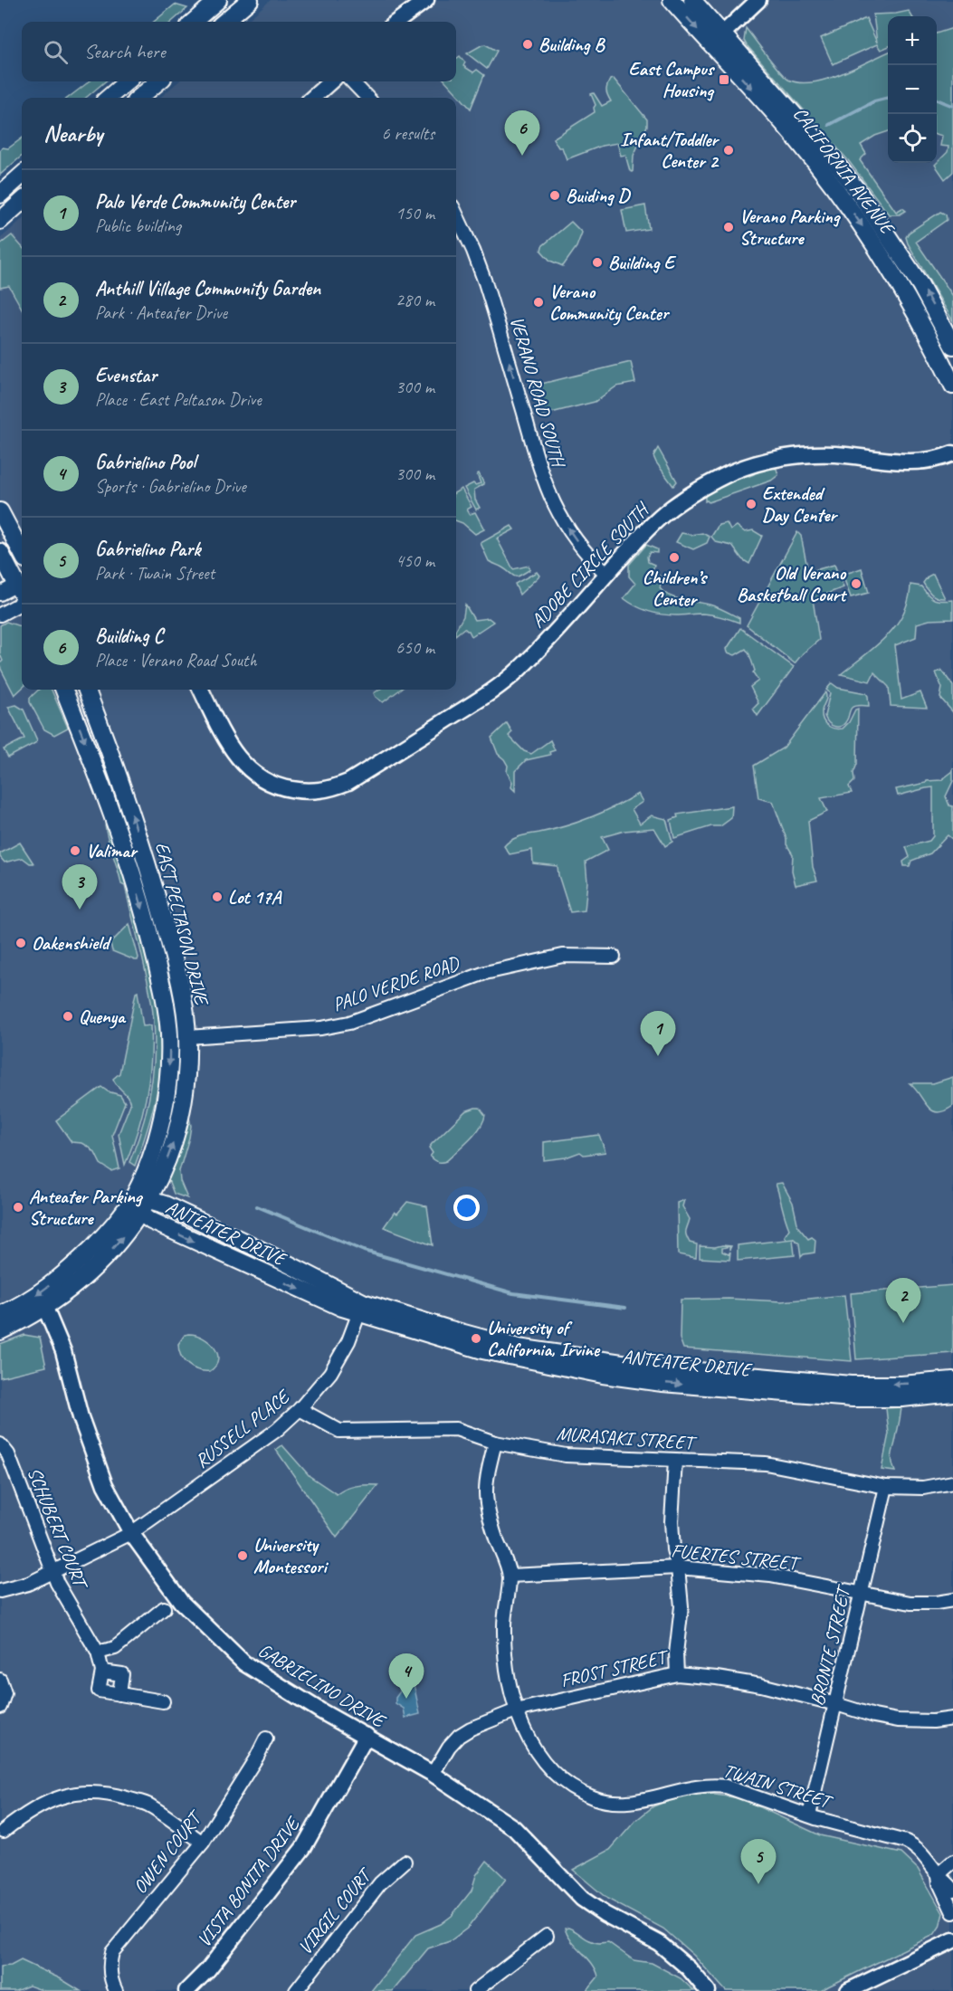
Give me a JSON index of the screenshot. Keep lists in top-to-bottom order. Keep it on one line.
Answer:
{"streets":{"main road":["CALIFORNIA AVENUE","EAST PELTASON DRIVE","ANTEATER DRIVE"],"street":["VERANO ROAD SOUTH","ADOBE CIRCLE SOUTH","PALO VERDE ROAD","RUSSELL PLACE","MURASAKI STREET","SCHUBERT COURT","FUERTES STREET","BRONTE STREET","FROST STREET","GABRIELINO DRIVE","TWAIN STREET","OWEN COURT","VISTA BONITA DRIVE","VIRGIL COURT"]},"crossings":[["VERANO ROAD SOUTH","ADOBE CIRCLE SOUTH"],["EAST PELTASON DRIVE","PALO VERDE ROAD"],["EAST PELTASON DRIVE","ANTEATER DRIVE"],["EAST PELTASON DRIVE","GABRIELINO DRIVE"],["ANTEATER DRIVE","RUSSELL PLACE"],["RUSSELL PLACE","MURASAKI STREET"],["RUSSELL PLACE","SCHUBERT COURT"],["RUSSELL PLACE","GABRIELINO DRIVE"],["MURASAKI STREET","BRONTE STREET"],["MURASAKI STREET","TWAIN STREET"],["FUERTES STREET","BRONTE STREET"],["FUERTES STREET","TWAIN STREET"],["BRONTE STREET","FROST STREET"],["BRONTE STREET","TWAIN STREET"],["FROST STREET","GABRIELINO DRIVE"],["FROST STREET","TWAIN STREET"],["GABRIELINO DRIVE","VISTA BONITA DRIVE"]],"one_way":["VERANO ROAD SOUTH"],"places":{"other":["Building B","Infant/Toddler Center 2","Buiding D","Verano Parking Structure","Building E","Verano Community Center","Extended Day Center","Children’s Center","Old Verano Basketball Court","Valimar","Lot 17A","Oakenshield","Quenya","Anteater Parking Structure","University of California, Irvine","University Montessori"],"transit":["East Campus Housing"]},"page":{"map_buttons":["+","−"],"search":"Search here","heading":["Nearby","6 results"],"pins":["6","3","1","2","4","5"],"list":[{"mark":"1","name":"Palo Verde Community Center","note":"Public building","value":"150 m"},{"mark":"2","name":"Anthill Village Community Garden","note":"Park · Anteater Drive","value":"280 m"},{"mark":"3","name":"Evenstar","note":"Place · East Peltason Drive","value":"300 m"},{"mark":"4","name":"Gabrielino Pool","note":"Sports · Gabrielino Drive","value":"300 m"},{"mark":"5","name":"Gabrielino Park","note":"Park · Twain Street","value":"450 m"},{"mark":"6","name":"Building C","note":"Place · Verano Road South","value":"650 m"}]}}
